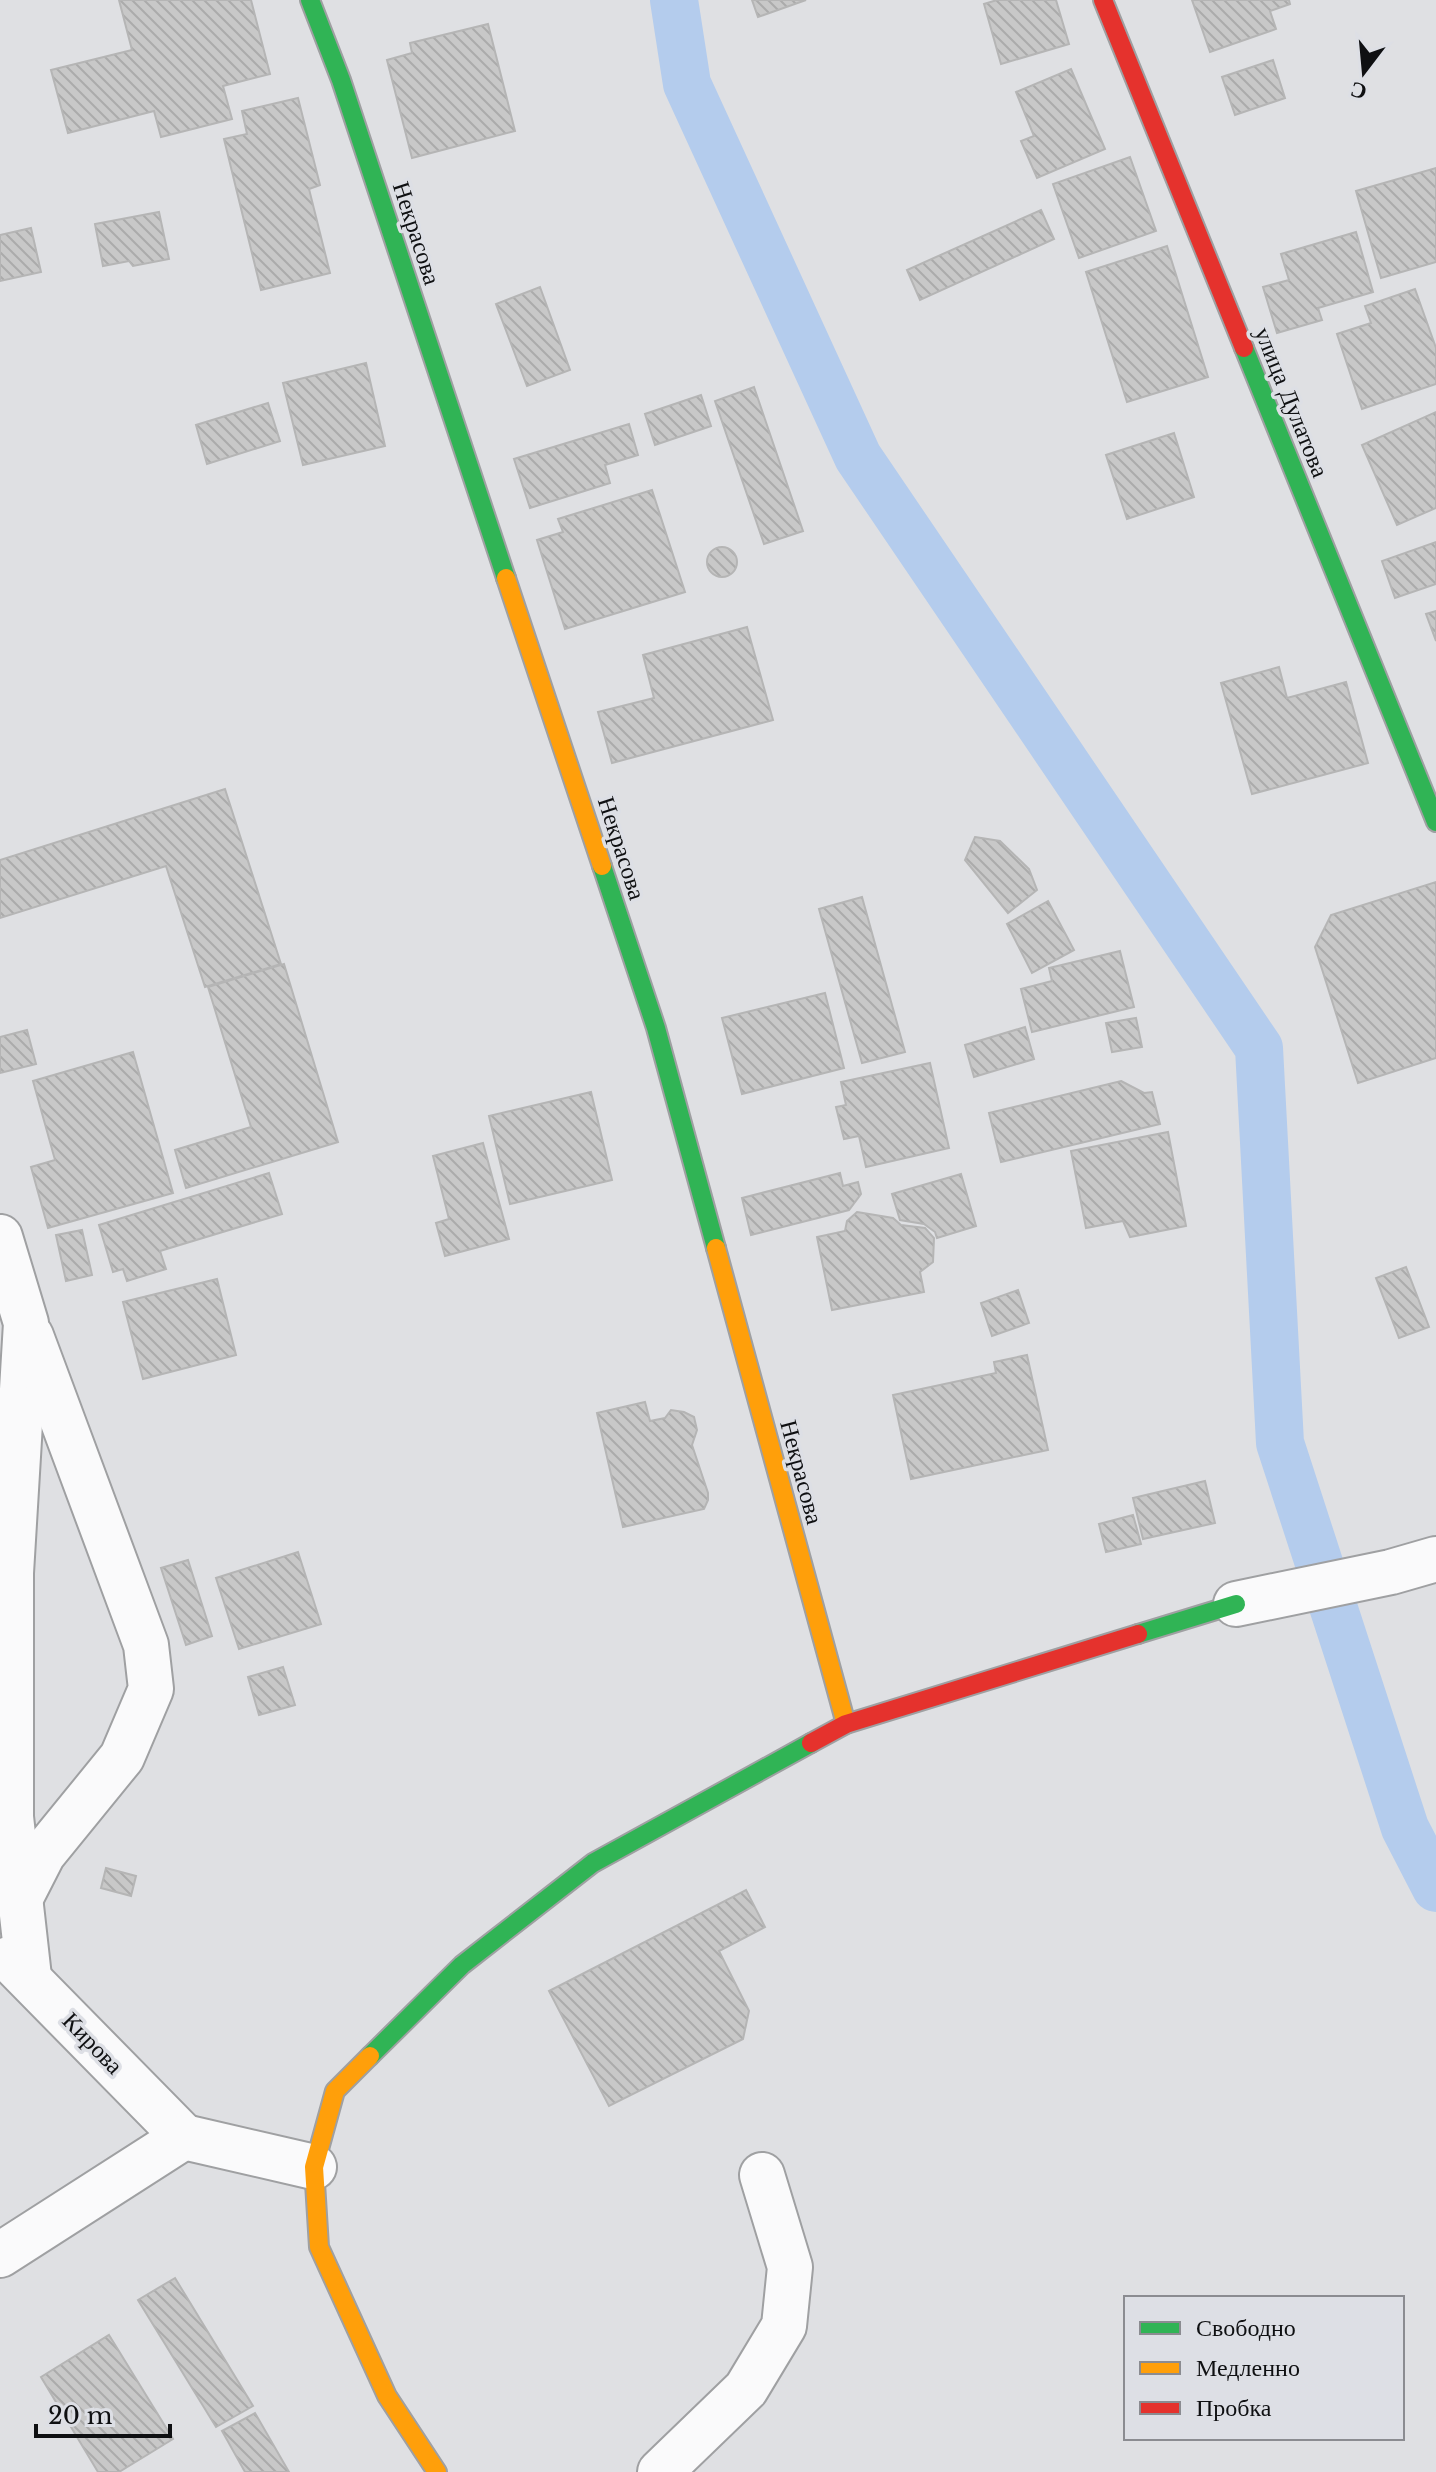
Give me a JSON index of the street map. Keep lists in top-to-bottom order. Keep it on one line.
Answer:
{"streets":{"street":["Некрасова","улица Дулатова","Кирова"]},"legend":["Свободно","Медленно","Пробка"],"scale_bar":"20 m","north":"bottom"}
